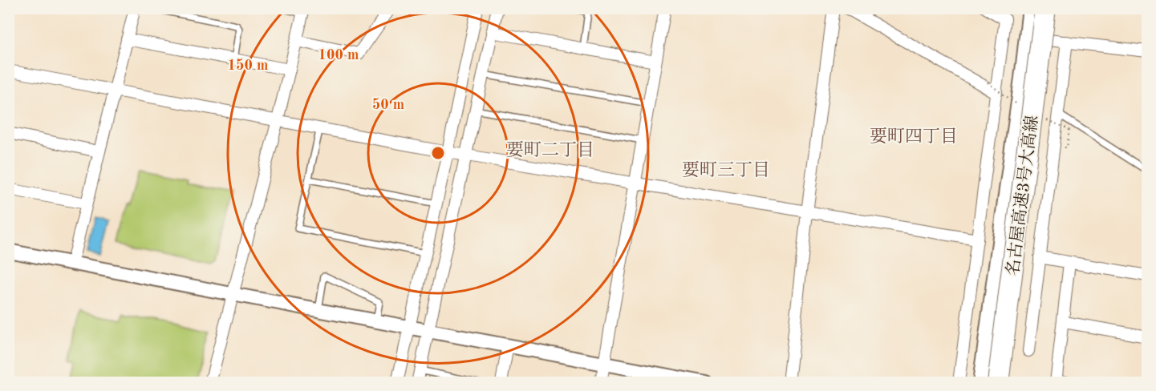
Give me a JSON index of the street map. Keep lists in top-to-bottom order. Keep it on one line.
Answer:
{"streets":{"highway":["名古屋高速3号大高線"]},"districts":["要町四丁目","要町二丁目","要町三丁目"],"rings":["100 m","150 m","50 m"]}
